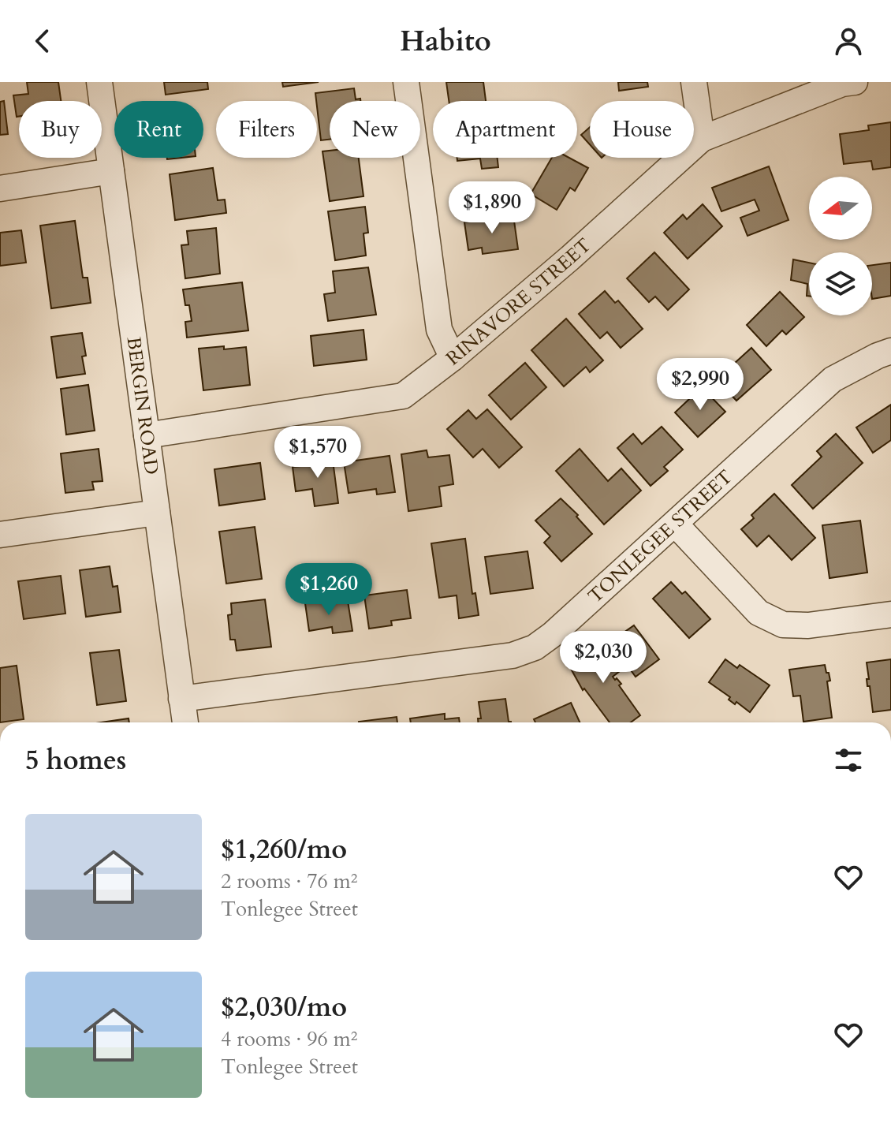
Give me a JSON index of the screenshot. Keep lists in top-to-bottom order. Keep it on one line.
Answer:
{"streets":{"street":["RINAVORE STREET","BERGIN ROAD","TONLEGEE STREET"]},"crossings":[["RINAVORE STREET","BERGIN ROAD"],["BERGIN ROAD","TONLEGEE STREET"]],"north":"left","page":{"header":"Habito","chip":["Buy","Rent","Filters","New","Apartment","House"],"price":["$1,890","$2,990","$1,570","$1,260","$2,030"],"heading":"5 homes","list":[{"name":"$1,260/mo","note":"2 rooms · 76 m² · Tonlegee Street"},{"name":"$2,030/mo","note":"4 rooms · 96 m² · Tonlegee Street"}]}}
